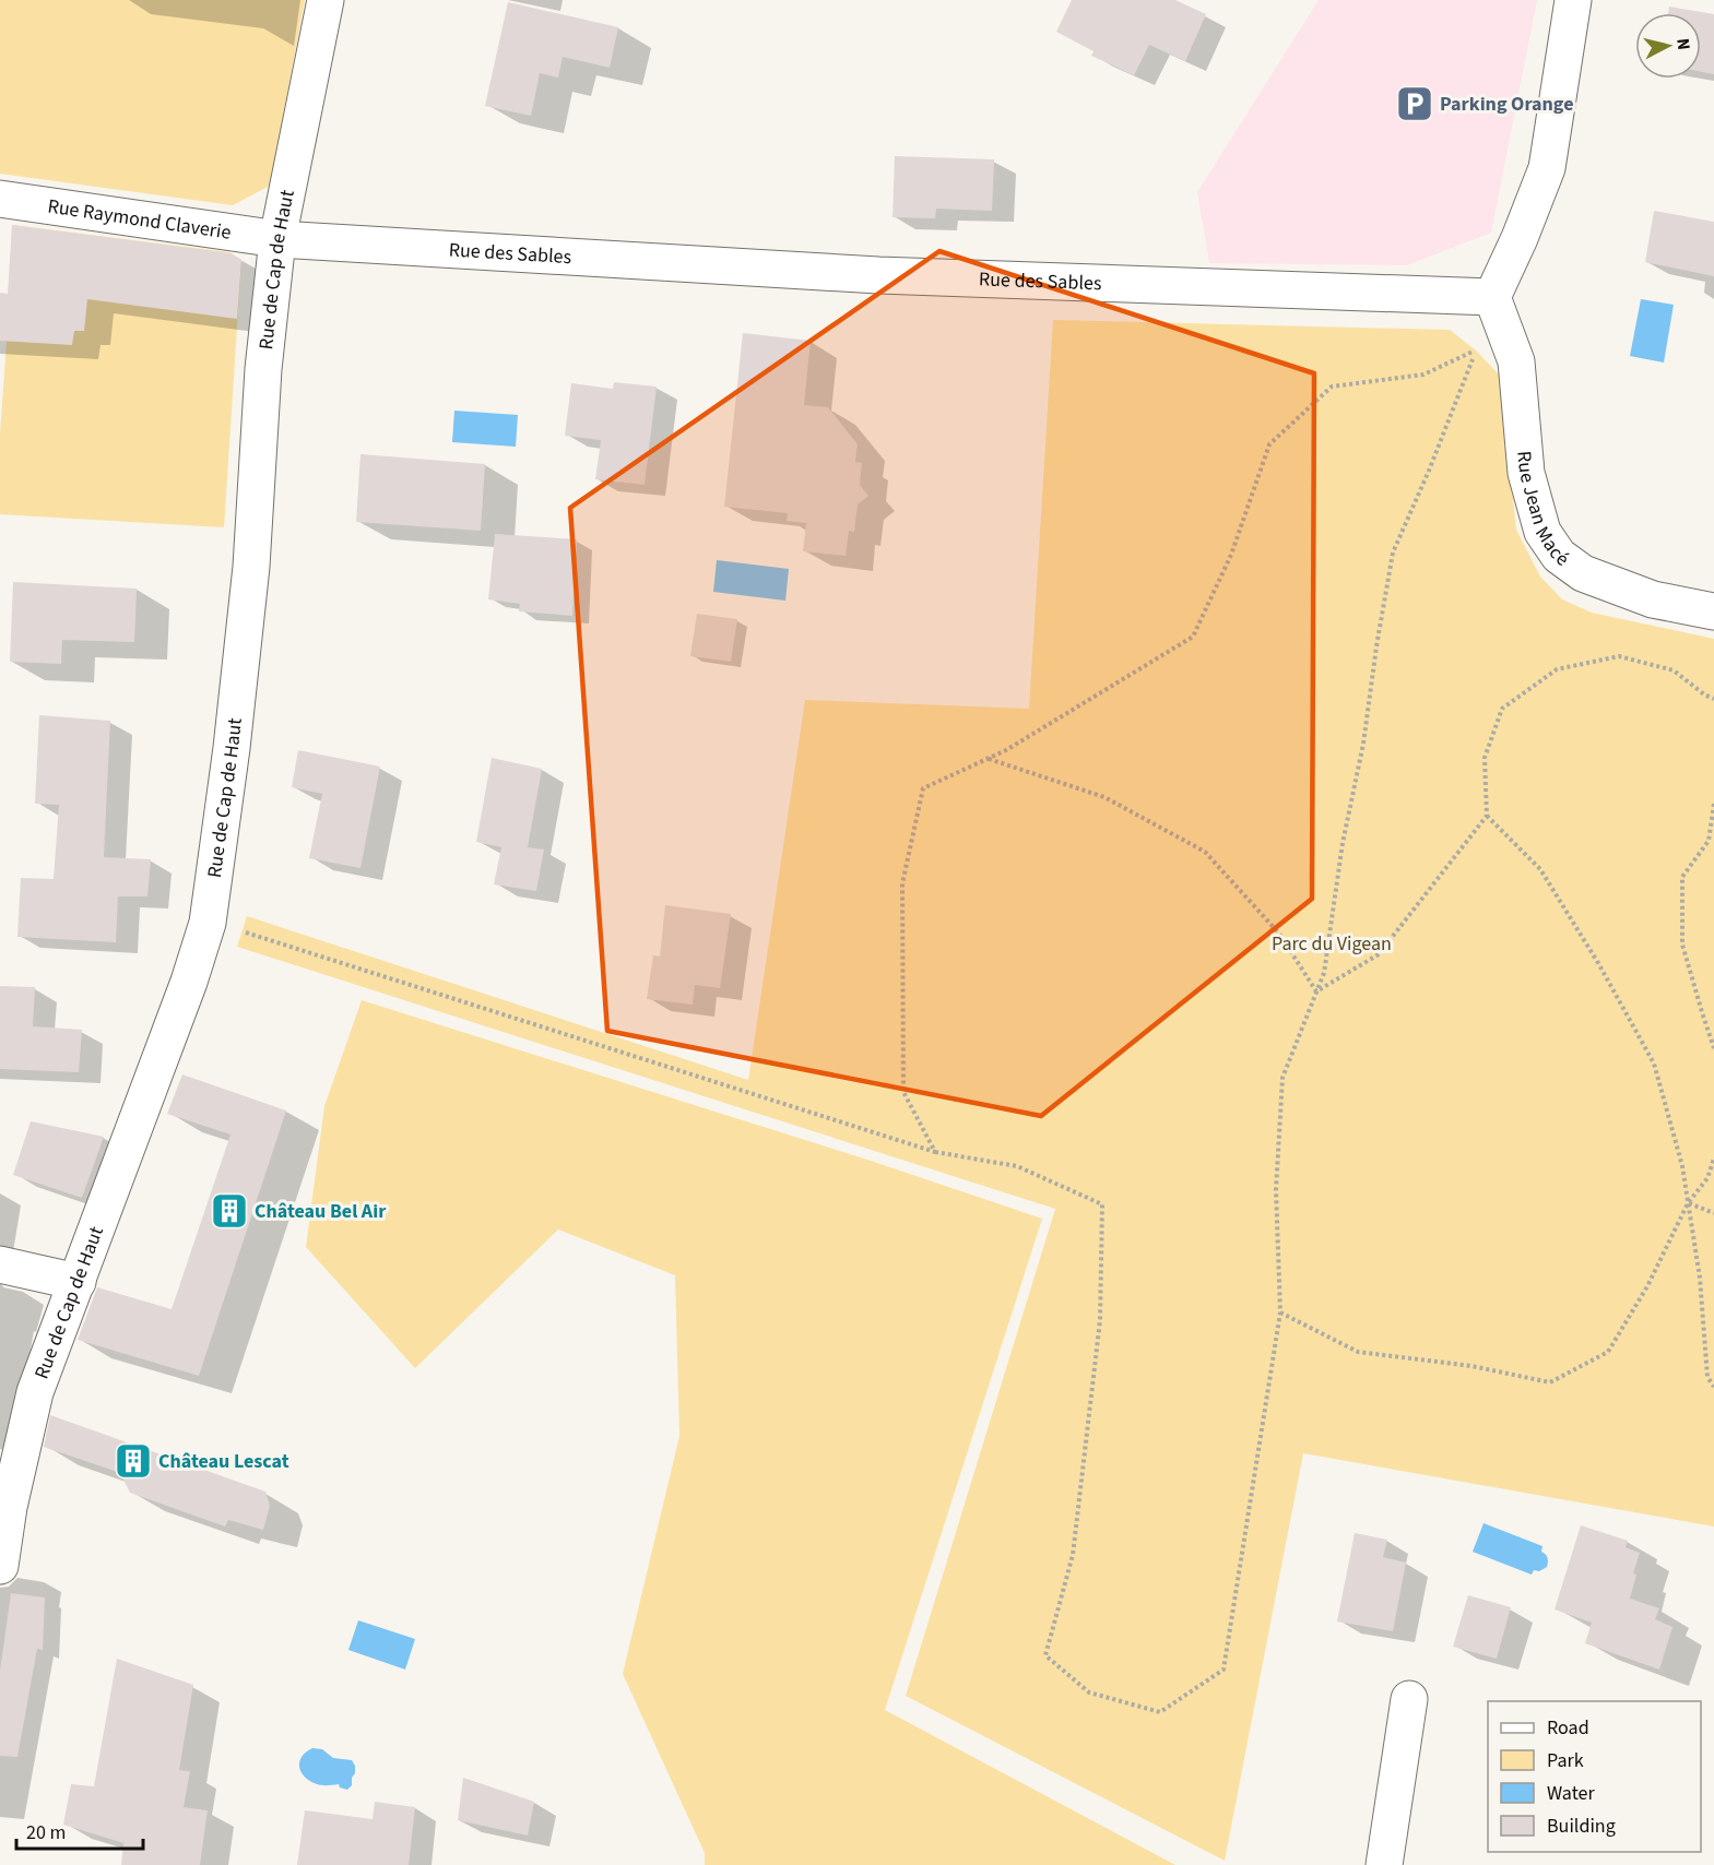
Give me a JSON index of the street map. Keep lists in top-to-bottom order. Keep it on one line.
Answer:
{"streets":{"street":["Rue Raymond Claverie","Rue des Sables","Rue de Cap de Haut","Rue Jean Macé"]},"crossings":[["Rue Raymond Claverie","Rue des Sables"],["Rue Raymond Claverie","Rue de Cap de Haut"],["Rue des Sables","Rue de Cap de Haut"],["Rue des Sables","Rue Jean Macé"]],"parks":["Parc du Vigean"],"places":{"parking":["Parking Orange"],"building":["Château Bel Air","Château Lescat"]},"legend":["Road","Park","Water","Building"],"scale_bar":"20 m","north":"right"}
